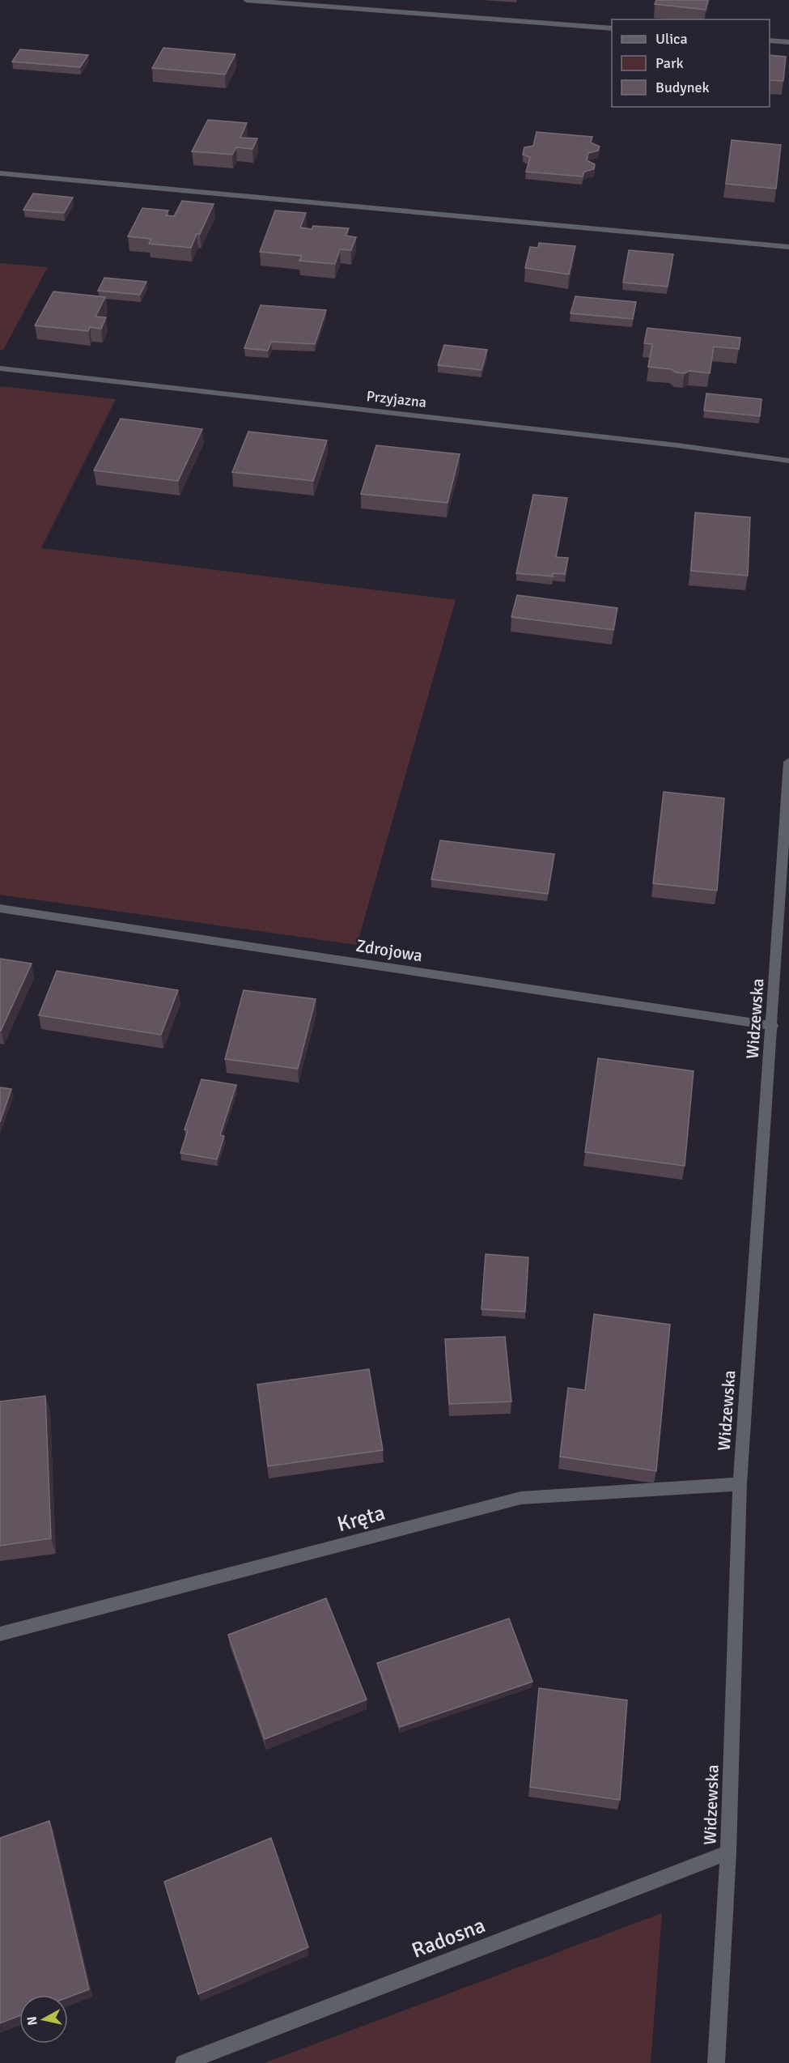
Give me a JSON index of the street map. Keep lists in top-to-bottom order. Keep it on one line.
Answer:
{"streets":{"street":["Przyjazna","Zdrojowa","Widzewska","Kręta","Radosna"]},"crossings":[["Zdrojowa","Widzewska"],["Widzewska","Kręta"],["Widzewska","Radosna"]],"legend":["Ulica","Park","Budynek"],"north":"left"}
